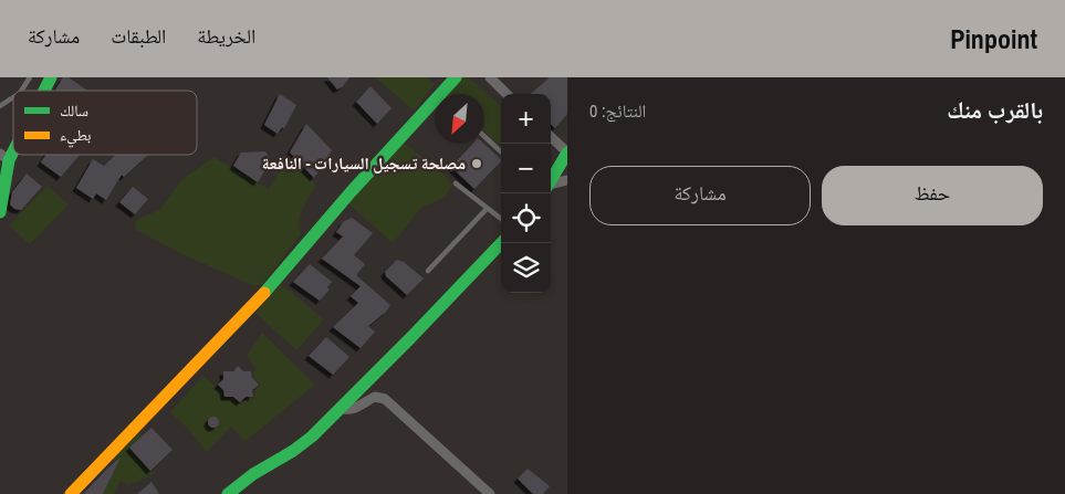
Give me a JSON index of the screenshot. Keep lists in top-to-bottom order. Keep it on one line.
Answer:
{"places":["مصلحة تسجيل السيارات - النافعة"],"legend":["سالك","بطيء"],"north":"bottom left","page":{"header":"Pinpoint","nav":["الخريطة","الطبقات","مشاركة"],"heading":["بالقرب منك","النتائج: 0"],"map_buttons":["+","−"],"buttons":["حفظ","مشاركة"]}}
